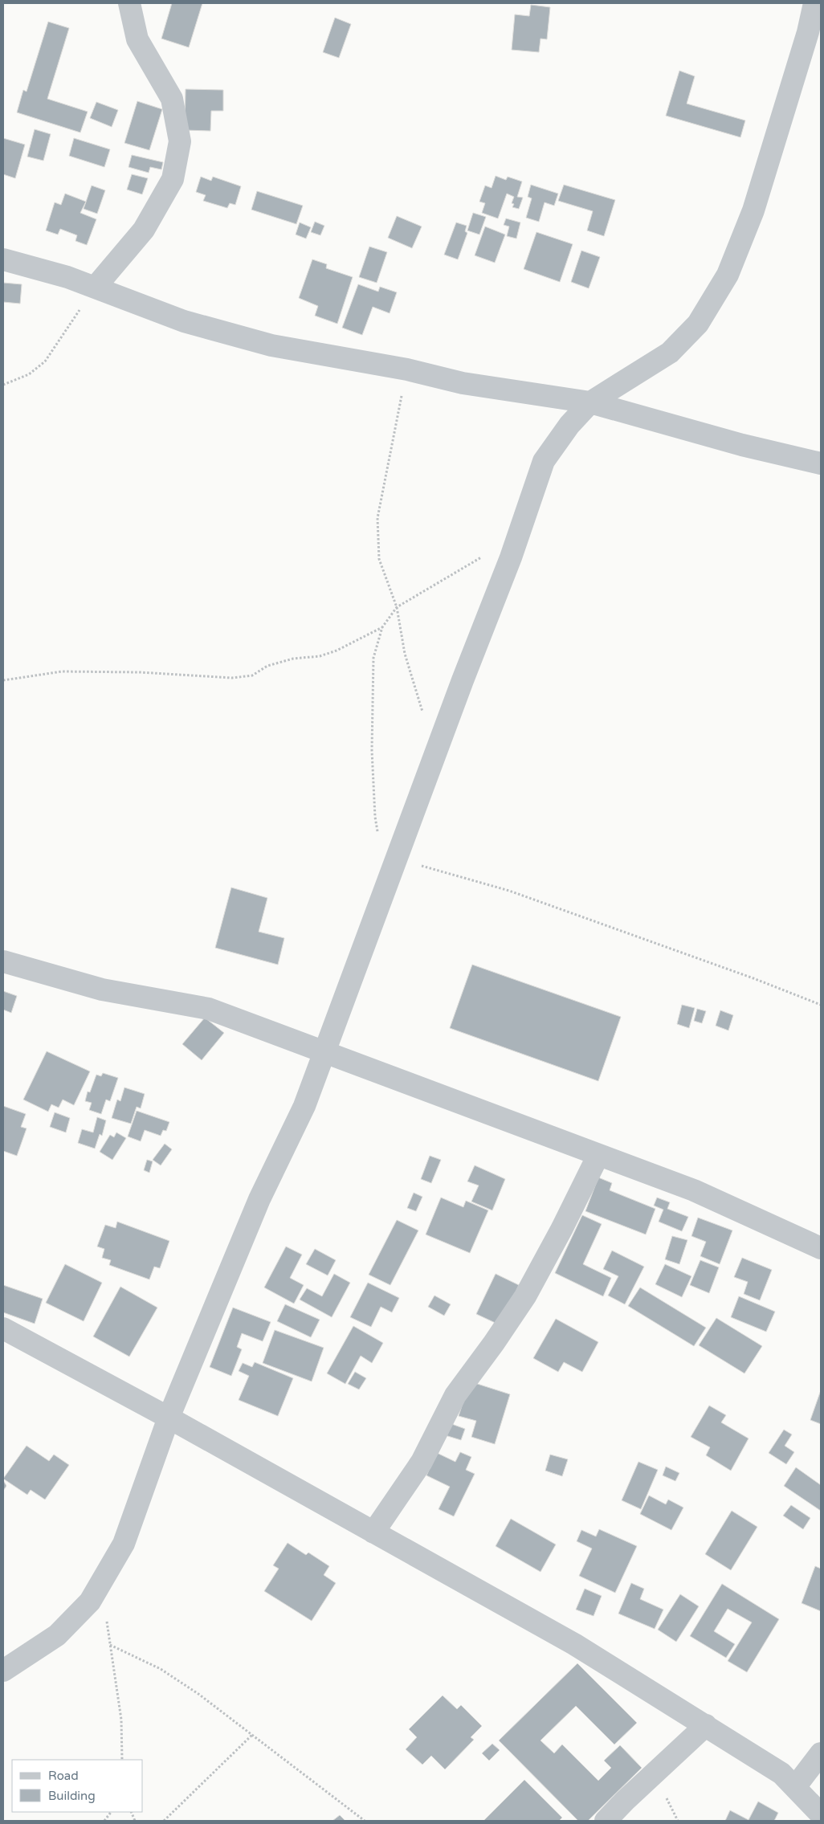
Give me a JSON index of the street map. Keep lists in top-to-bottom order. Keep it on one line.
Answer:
{"legend":["Road","Building"]}
